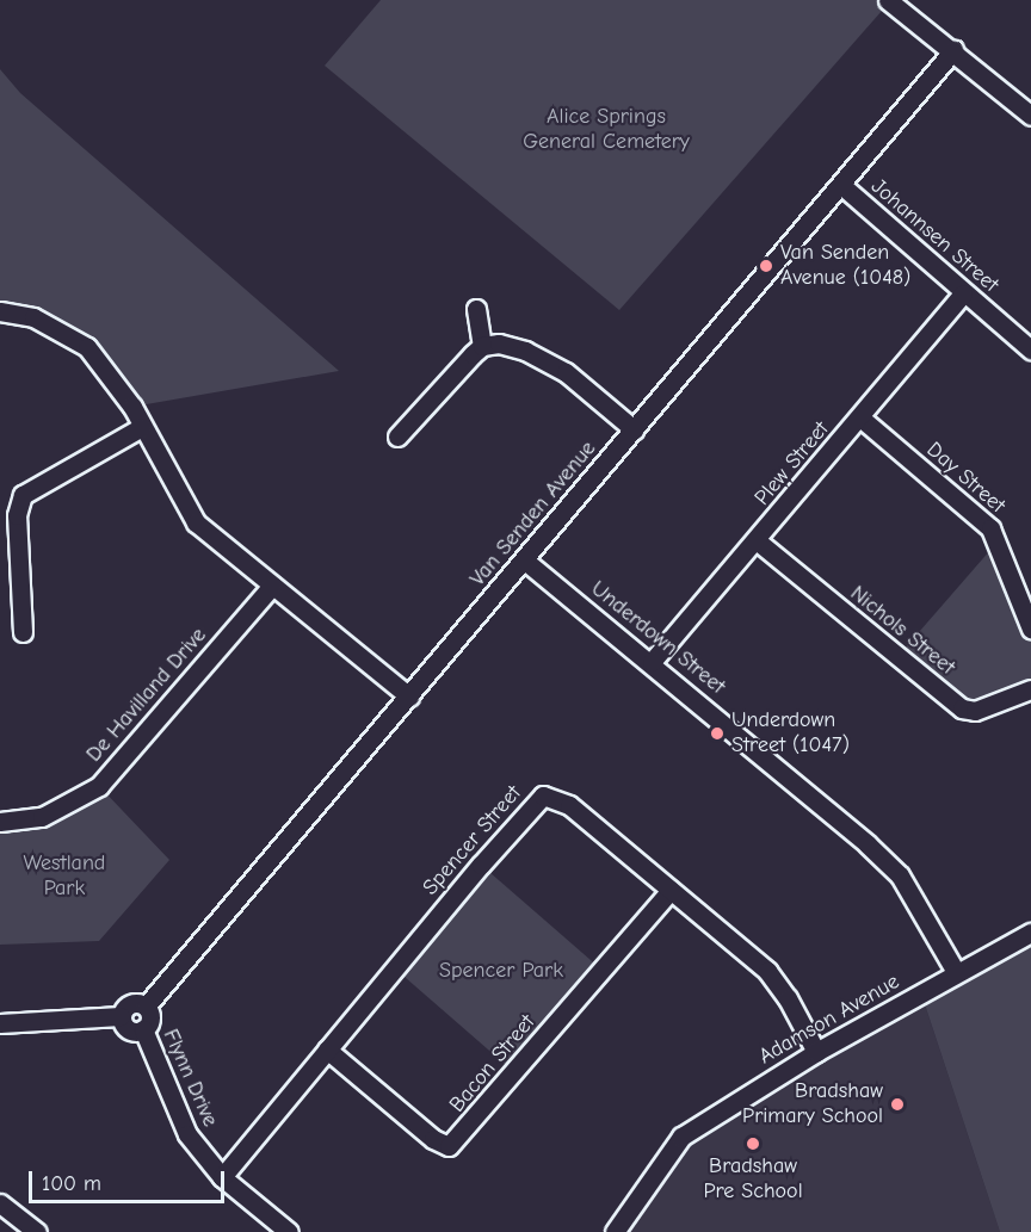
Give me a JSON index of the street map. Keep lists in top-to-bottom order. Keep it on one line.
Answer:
{"streets":{"street":["Johannsen Street","Plew Street","Day Street","Van Senden Avenue","Nichols Street","Underdown Street","De Havilland Drive","Spencer Street","Adamson Avenue","Bacon Street","Flynn Drive"]},"crossings":[["Johannsen Street","Plew Street"],["Johannsen Street","Van Senden Avenue"],["Plew Street","Day Street"],["Plew Street","Nichols Street"],["Plew Street","Underdown Street"],["Van Senden Avenue","Underdown Street"],["Van Senden Avenue","Flynn Drive"],["Underdown Street","Adamson Avenue"],["Spencer Street","Adamson Avenue"],["Spencer Street","Bacon Street"],["Spencer Street","Flynn Drive"]],"parks":["Alice Springs General Cemetery","Westland Park","Spencer Park"],"places":["Van Senden Avenue (1048)","Underdown Street (1047)","Bradshaw Primary School","Bradshaw Pre School"],"scale_bar":"100 m"}
